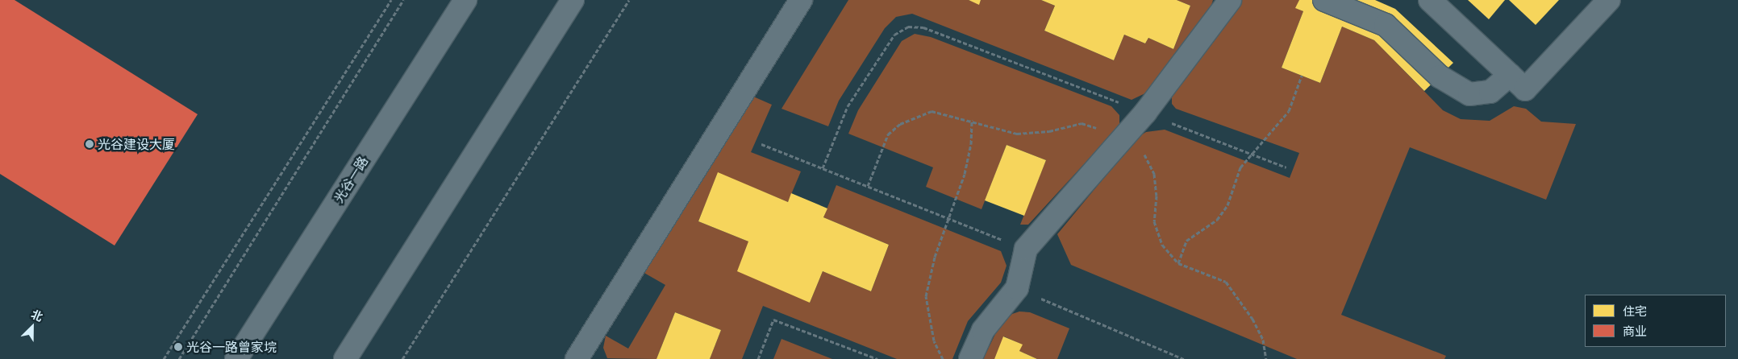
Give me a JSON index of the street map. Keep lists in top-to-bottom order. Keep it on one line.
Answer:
{"streets":{"street":["光谷一路"]},"places":["光谷建设大厦","光谷一路曾家垸"],"legend":["住宅","商业"],"north":"top right"}
